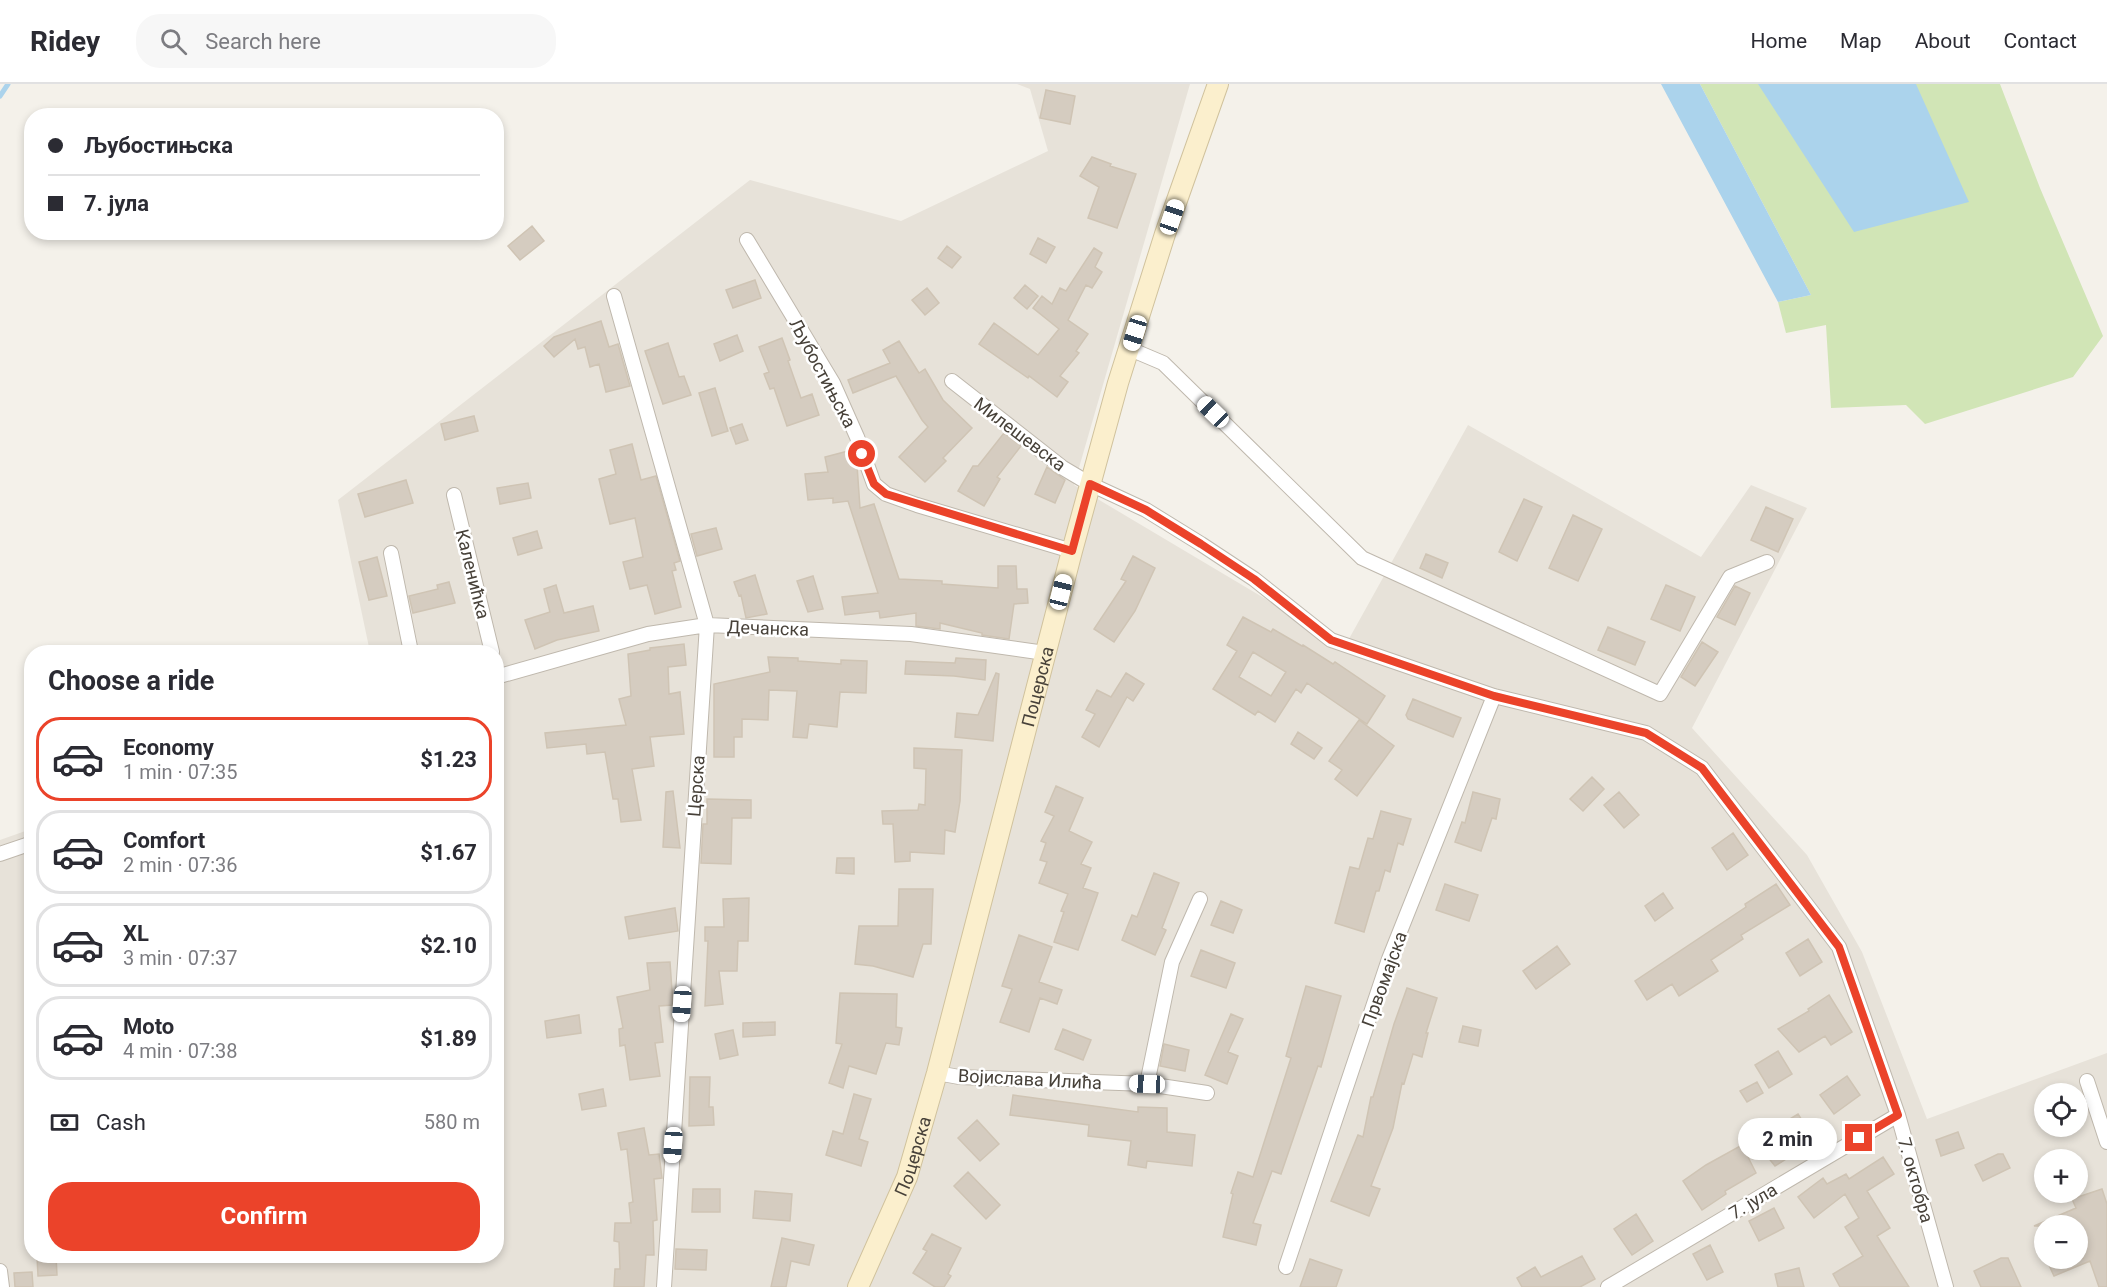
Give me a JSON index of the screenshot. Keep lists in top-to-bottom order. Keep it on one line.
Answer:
{"streets":{"main road":["Поцерска"],"street":["Љубостињска","Милешевска","Каленићка","Дечанска","Церска","Првомајска","Војислава Илића","7. октобра","7. јула"]},"crossings":[["Љубостињска","Поцерска"],["Милешевска","Поцерска"],["Милешевска","7. октобра"],["Дечанска","Поцерска"],["Дечанска","Церска"],["Поцерска","Војислава Илића"],["Поцерска","7. октобра"],["Првомајска","7. октобра"],["7. октобра","7. јула"]],"page":{"header":"Ridey","search":"Search here","nav":["Home","Map","About","Contact"],"banner":["Љубостињска","7. јула"],"heading":"Choose a ride","list":[{"name":"Economy","note":"1 min · 07:35","value":"$1.23"},{"name":"Comfort","note":"2 min · 07:36","value":"$1.67"},{"name":"XL","note":"3 min · 07:37","value":"$2.10"},{"name":"Moto","note":"4 min · 07:38","value":"$1.89"}],"map_buttons":["+","−"],"pay":["Cash","580 m"],"bubble":"2 min","buttons":"Confirm"}}
